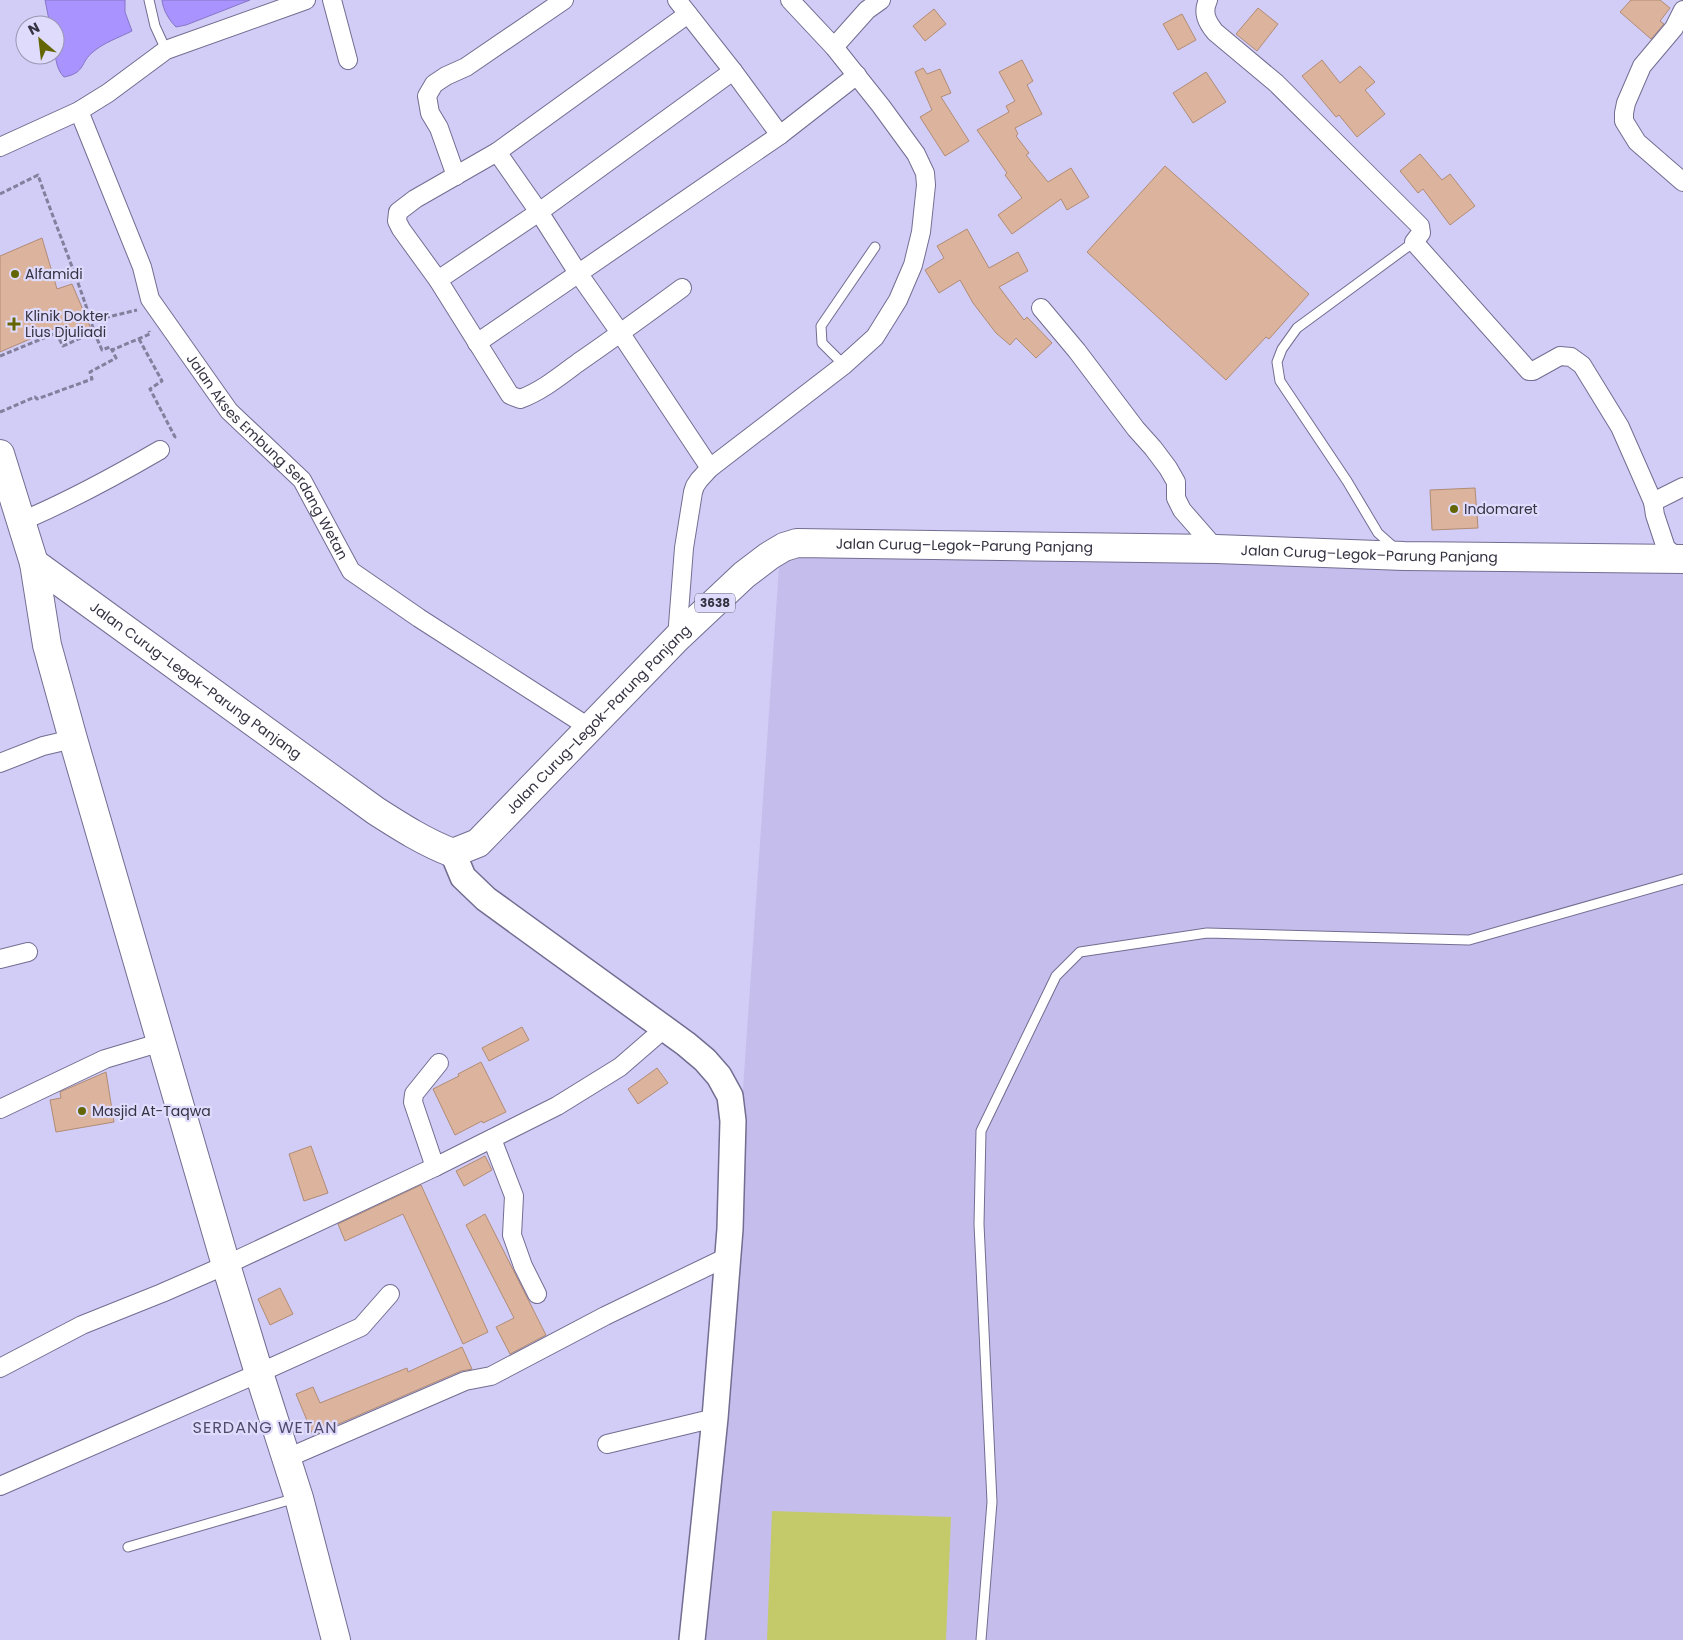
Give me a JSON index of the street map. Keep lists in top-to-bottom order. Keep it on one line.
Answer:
{"streets":{"main road":["Jalan Curug–Legok–Parung Panjang","3638"],"street":["Jalan Akses Embung Serdang Wetan"]},"crossings":[["Jalan Akses Embung Serdang Wetan","Jalan Curug–Legok–Parung Panjang"]],"districts":["SERDANG WETAN"],"places":{"other":["Alfamidi","Indomaret","Masjid At-Taqwa"],"health":["Klinik Dokter Lius Djuliadi"]},"north":"top left"}
